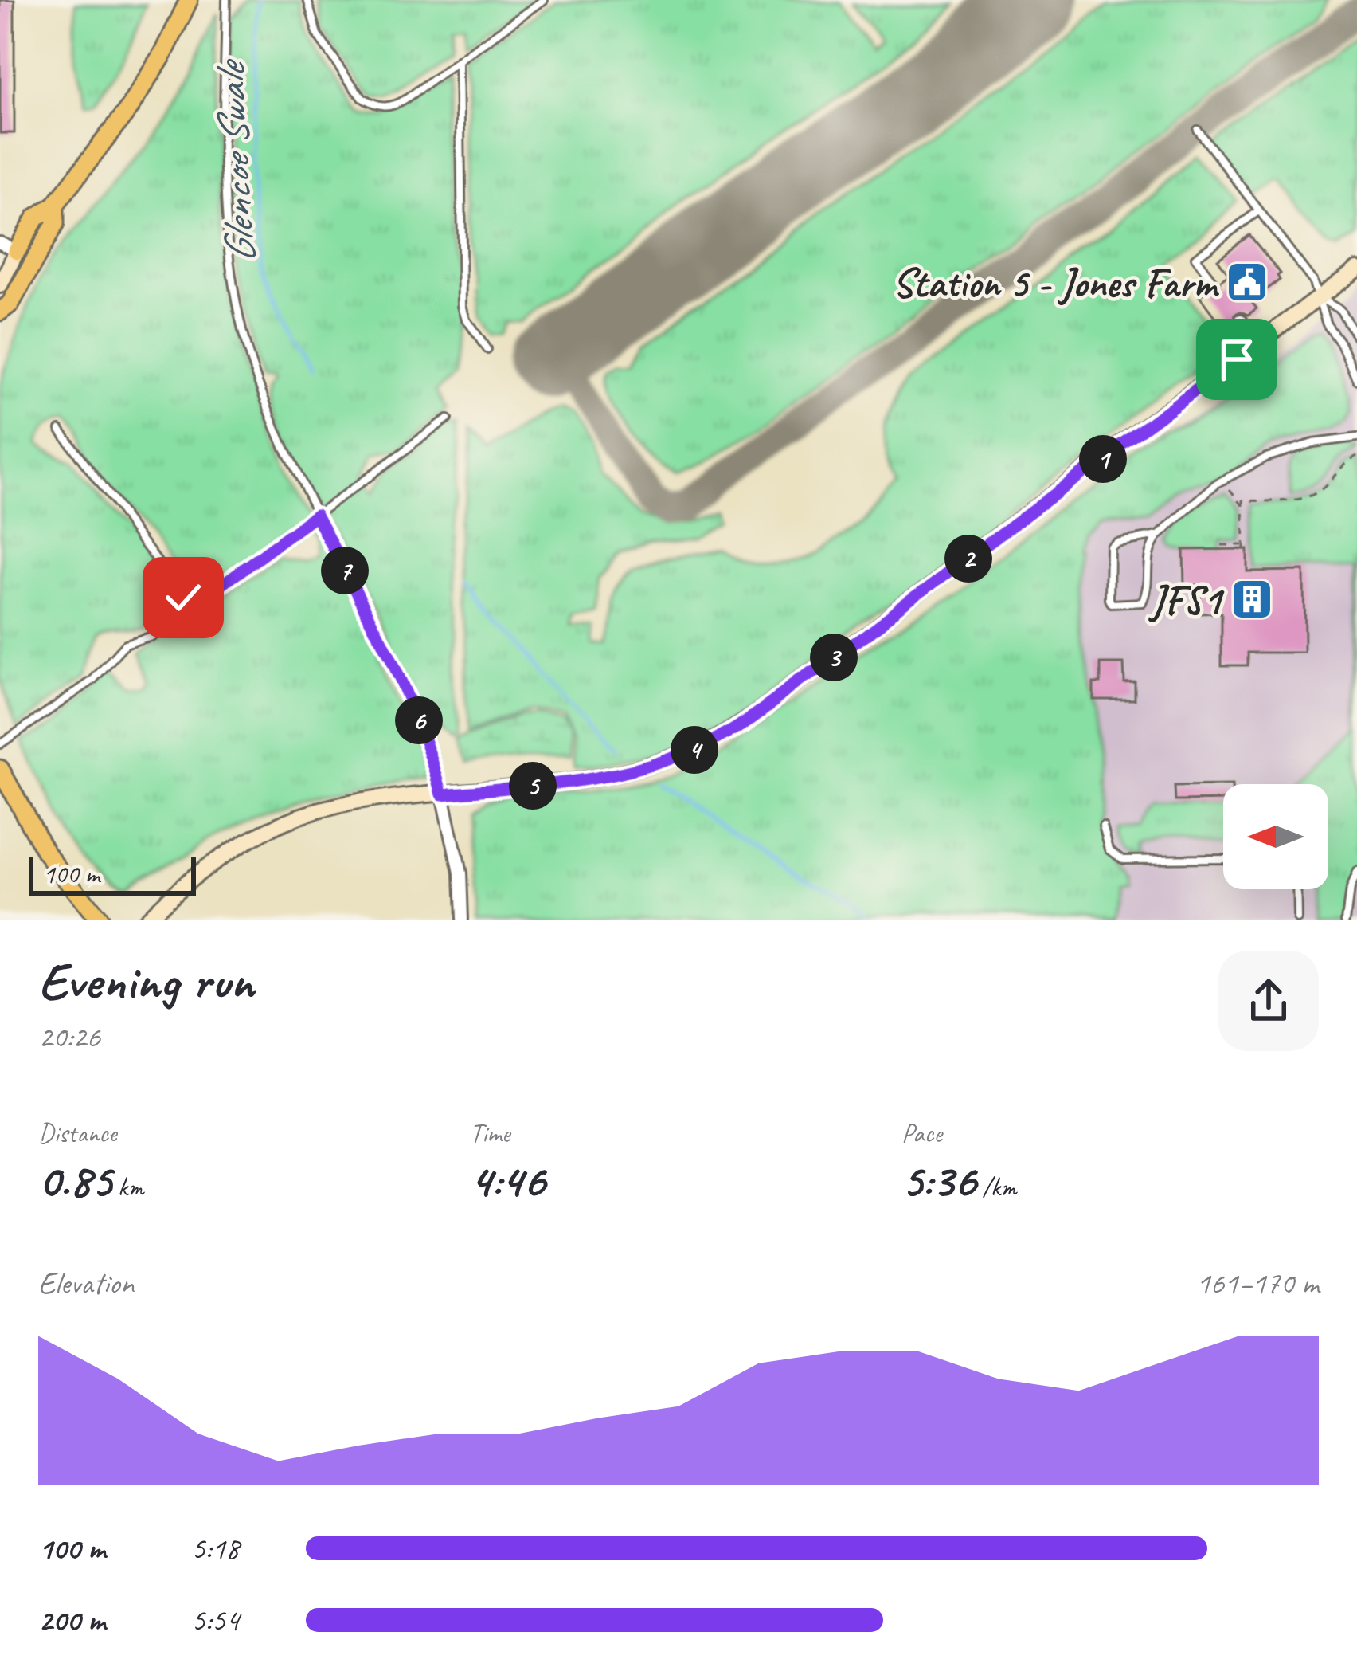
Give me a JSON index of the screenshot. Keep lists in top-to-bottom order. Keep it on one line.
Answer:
{"water":["Glencoe Swale"],"places":{"public building":["Station 5 - Jones Farm"],"building":["JFS1"]},"scale_bar":"100 m","north":"left","page":{"pins":["1","2","7","3","6","4","5"],"scale":"100 m","heading":["Evening run","20:26"],"stats":[["Distance","0.85 km"],["Time","4:46"],["Pace","5:36 /km"]],"chart":["Elevation","161–170 m"],"list":[{"name":"100 m","note":"5:18"},{"name":"200 m","note":"5:54"}]}}
